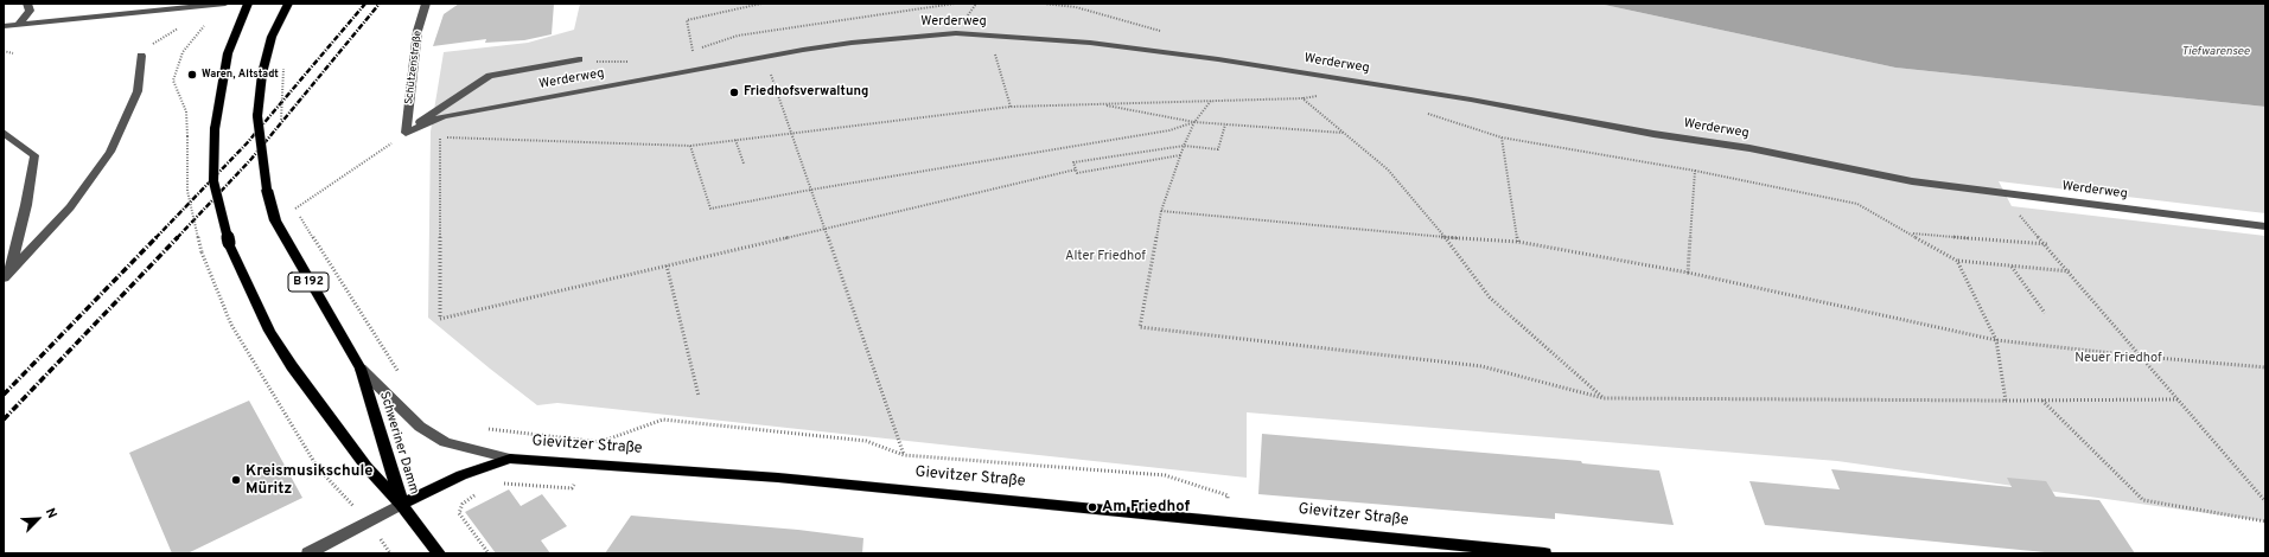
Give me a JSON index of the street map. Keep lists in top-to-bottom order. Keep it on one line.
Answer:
{"streets":{"main road":["B 192","Schweriner Damm","Gievitzer Straße"],"street":["Werderweg","Schützenstraße"]},"crossings":[["Werderweg","Schützenstraße"],["B 192","Schweriner Damm"],["B 192","Gievitzer Straße"],["Schweriner Damm","Gievitzer Straße"]],"water":["Tiefwarensee"],"parks":["Alter Friedhof","Neuer Friedhof"],"places":["Waren, Altstadt","Friedhofsverwaltung","Kreismusikschule Müritz","Am Friedhof"],"north":"top right"}
